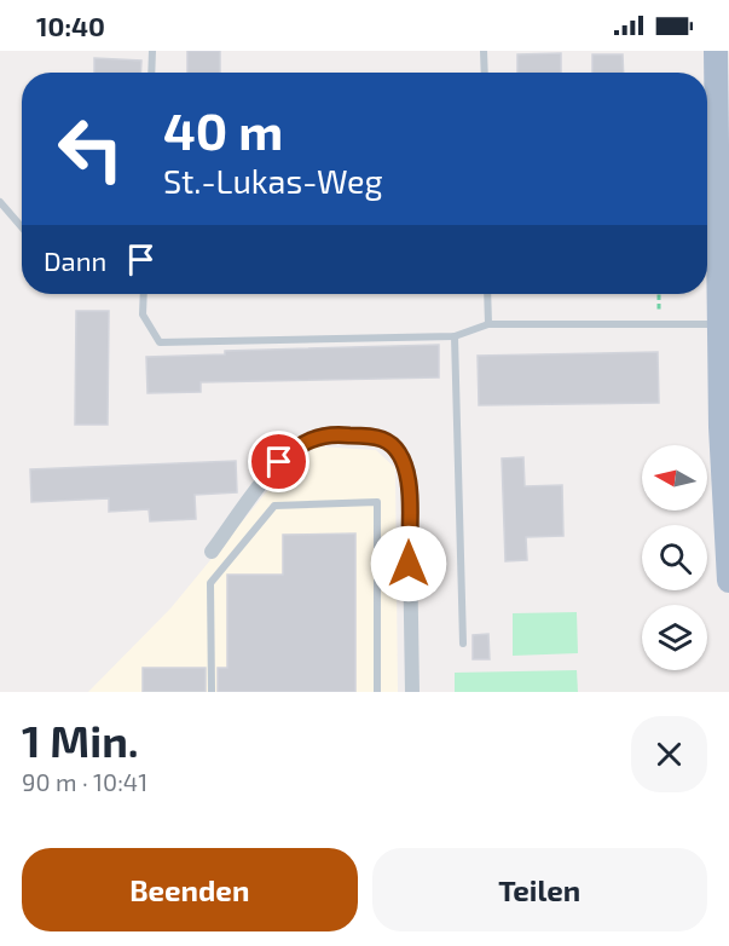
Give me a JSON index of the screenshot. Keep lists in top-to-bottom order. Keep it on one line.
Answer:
{"north":"left","page":{"status":"10:40","turn":["40 m","St.-Lukas-Weg"],"then":"Dann","heading":["1 Min.","90 m · 10:41"],"buttons":["Beenden","Teilen"]}}
